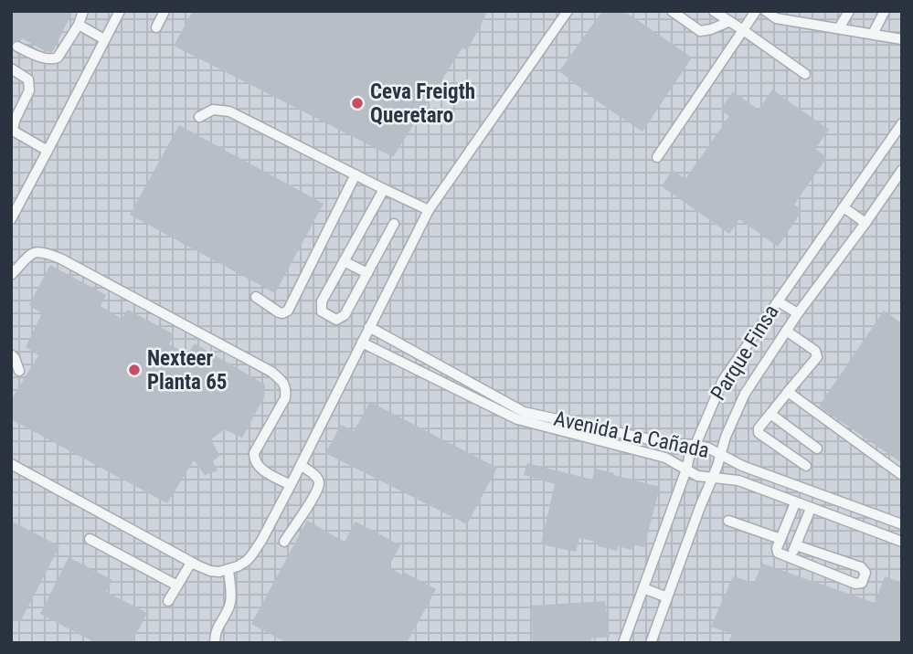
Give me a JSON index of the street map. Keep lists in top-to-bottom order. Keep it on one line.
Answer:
{"streets":{"street":["Parque Finsa","Avenida La Cañada"]},"crossings":[["Parque Finsa","Avenida La Cañada"]],"places":["Ceva Freigth Queretaro","Nexteer Planta 65"]}
